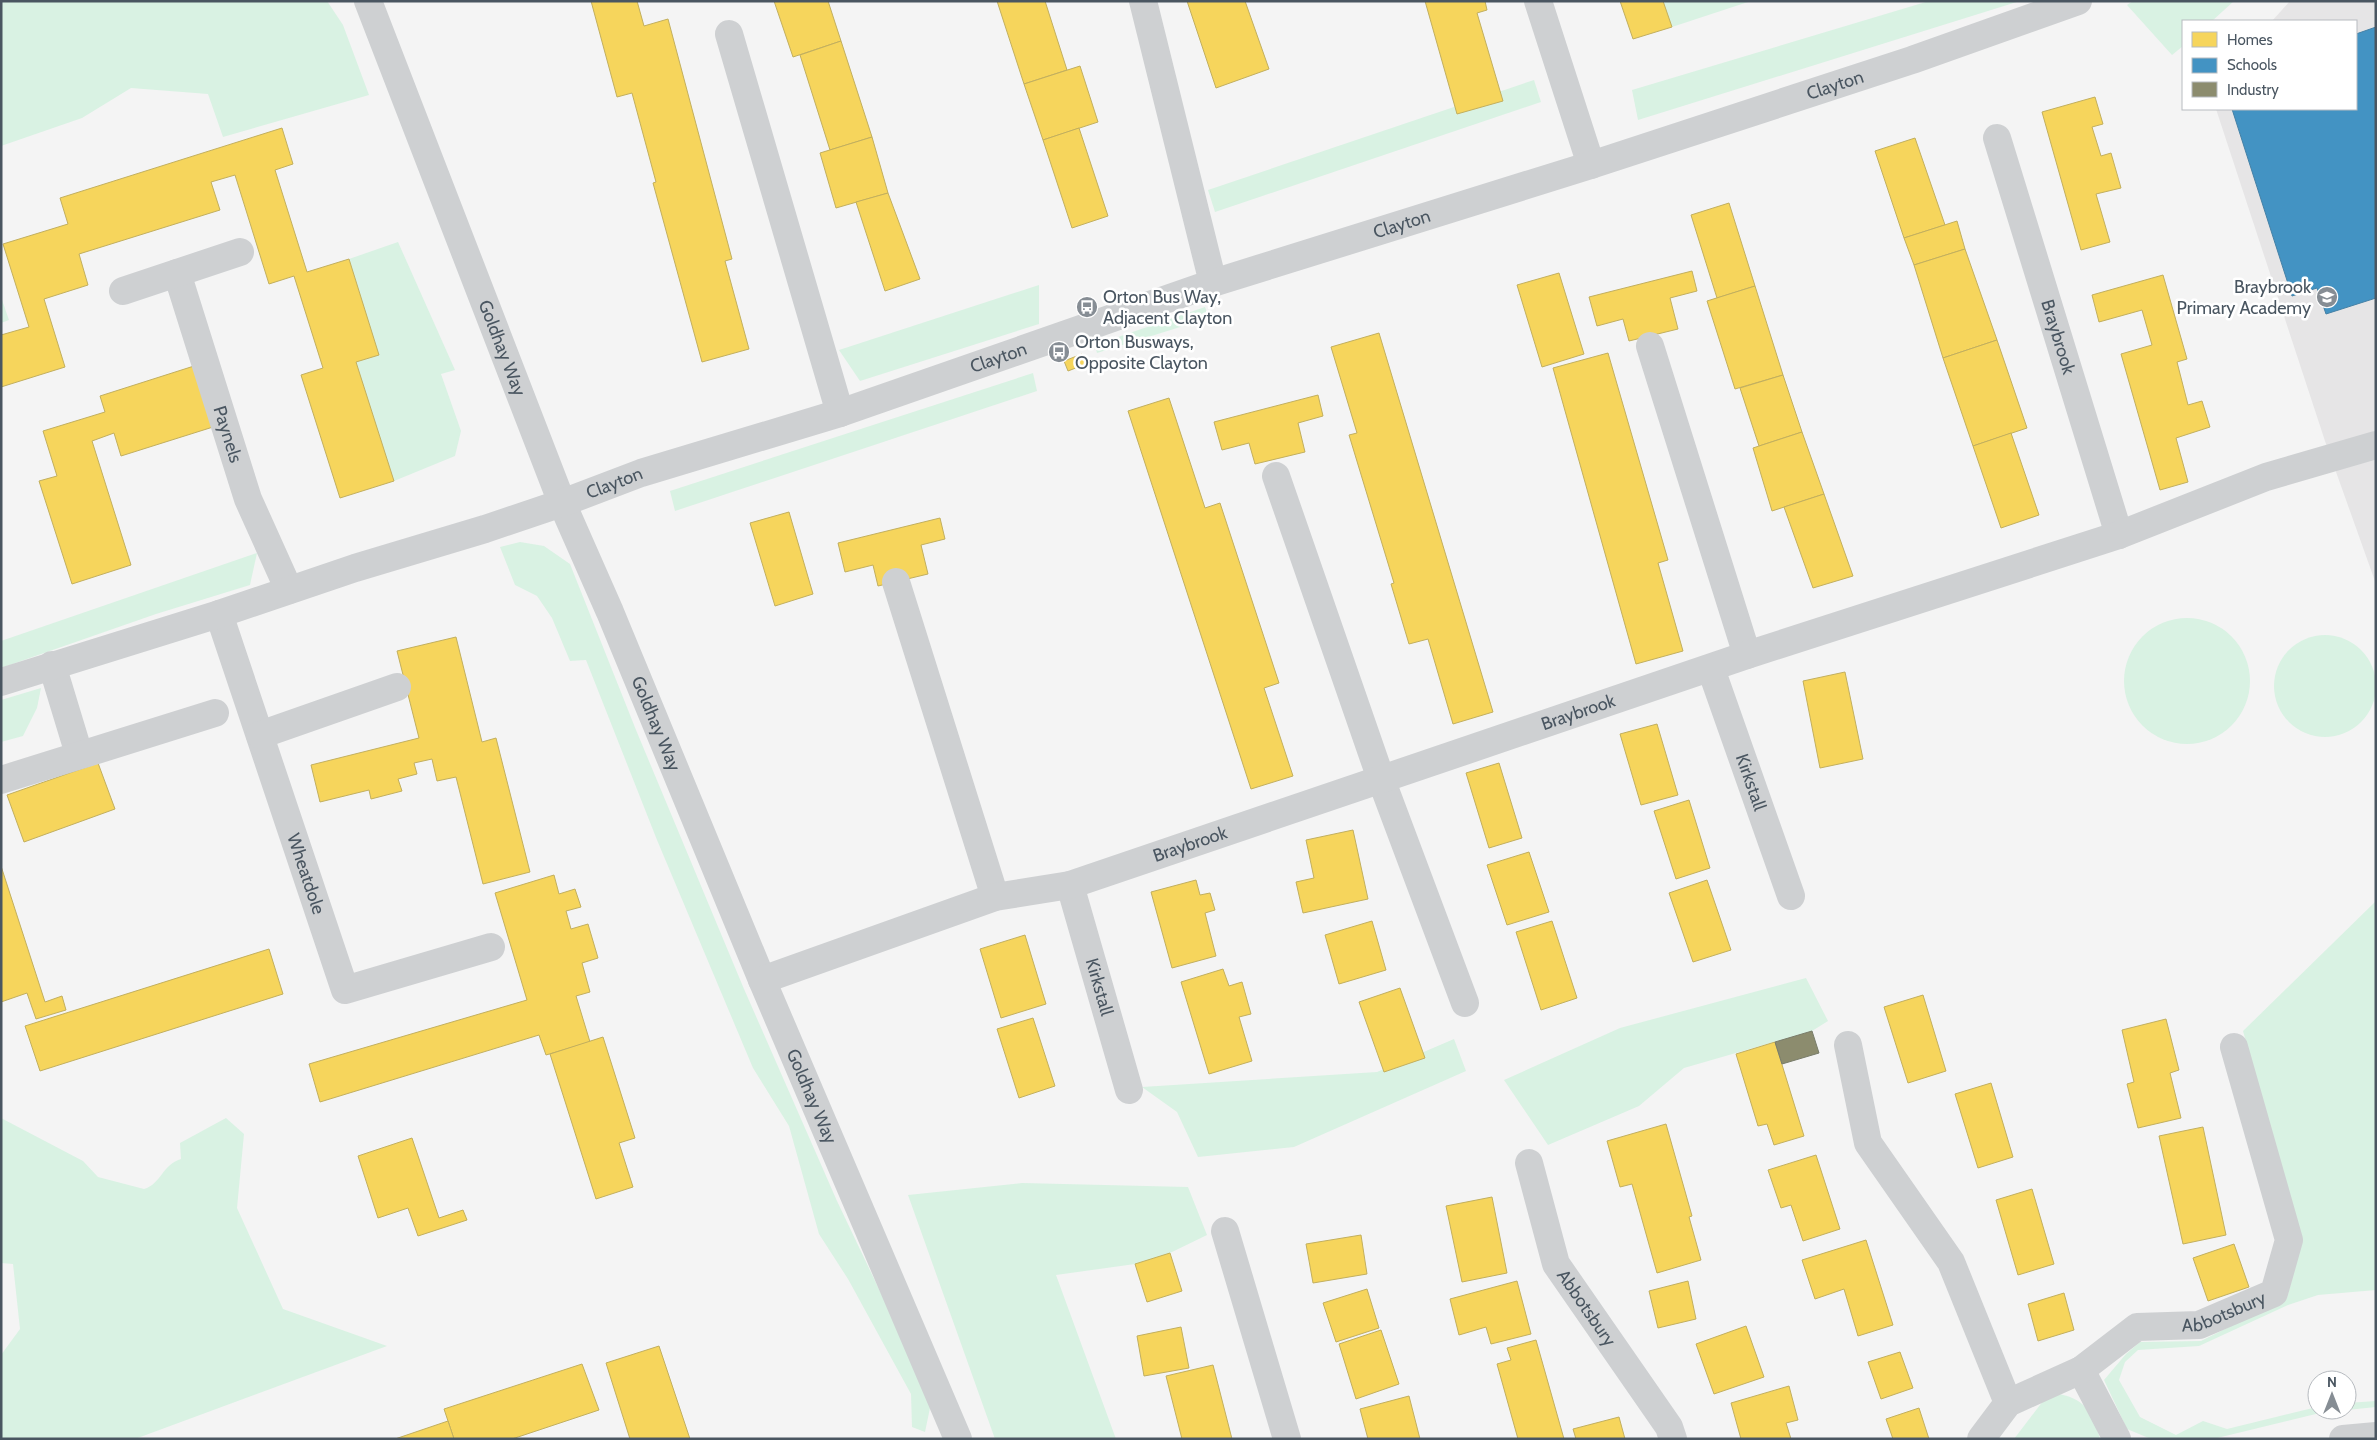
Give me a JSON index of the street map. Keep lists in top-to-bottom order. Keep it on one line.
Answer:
{"streets":{"street":["Clayton","Braybrook","Goldhay Way","Paynels","Kirkstall","Wheatdole","Abbotsbury"]},"crossings":[["Clayton","Goldhay Way"],["Braybrook","Goldhay Way"],["Braybrook","Kirkstall"]],"places":{"school or university":["Braybrook Primary Academy"],"bus stop":["Orton Bus Way, Adjacent Clayton","Orton Busways, Opposite Clayton"]},"legend":["Homes","Schools","Industry"],"north":"top"}
